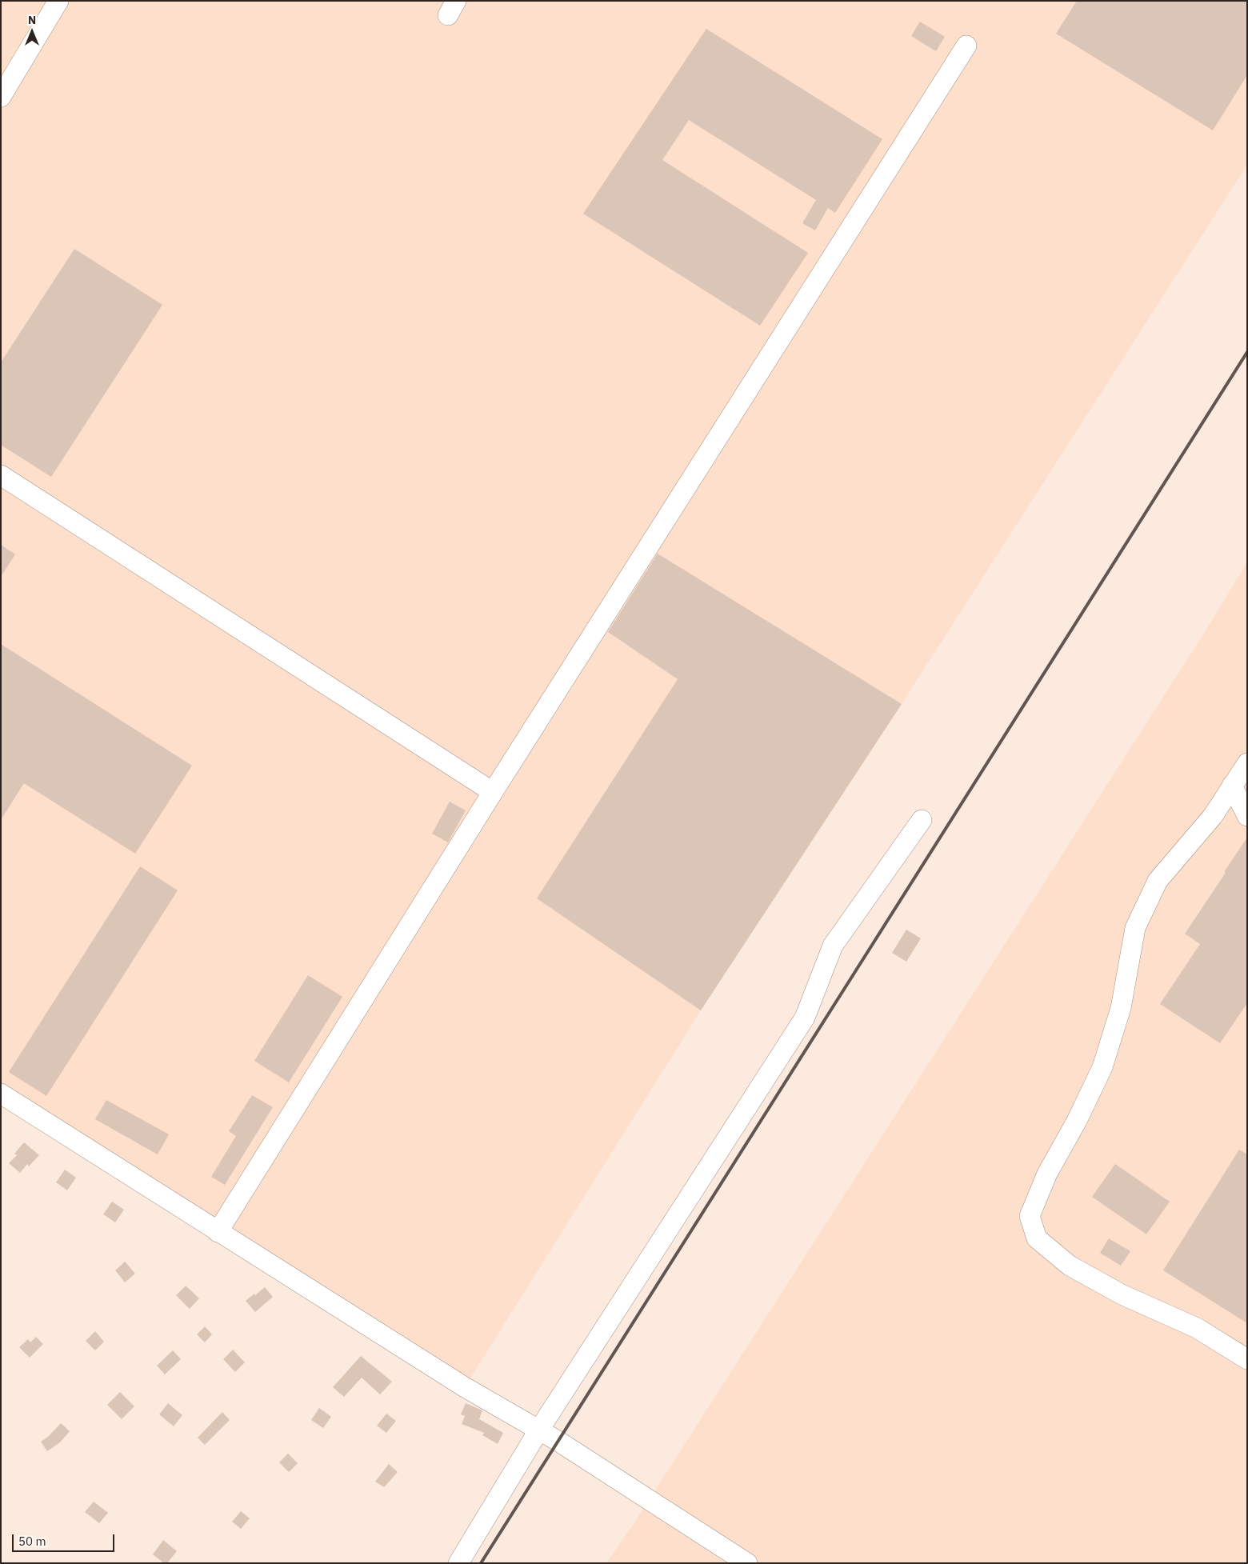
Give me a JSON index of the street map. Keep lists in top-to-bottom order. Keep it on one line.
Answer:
{"scale_bar":"50 m","north":"top"}
